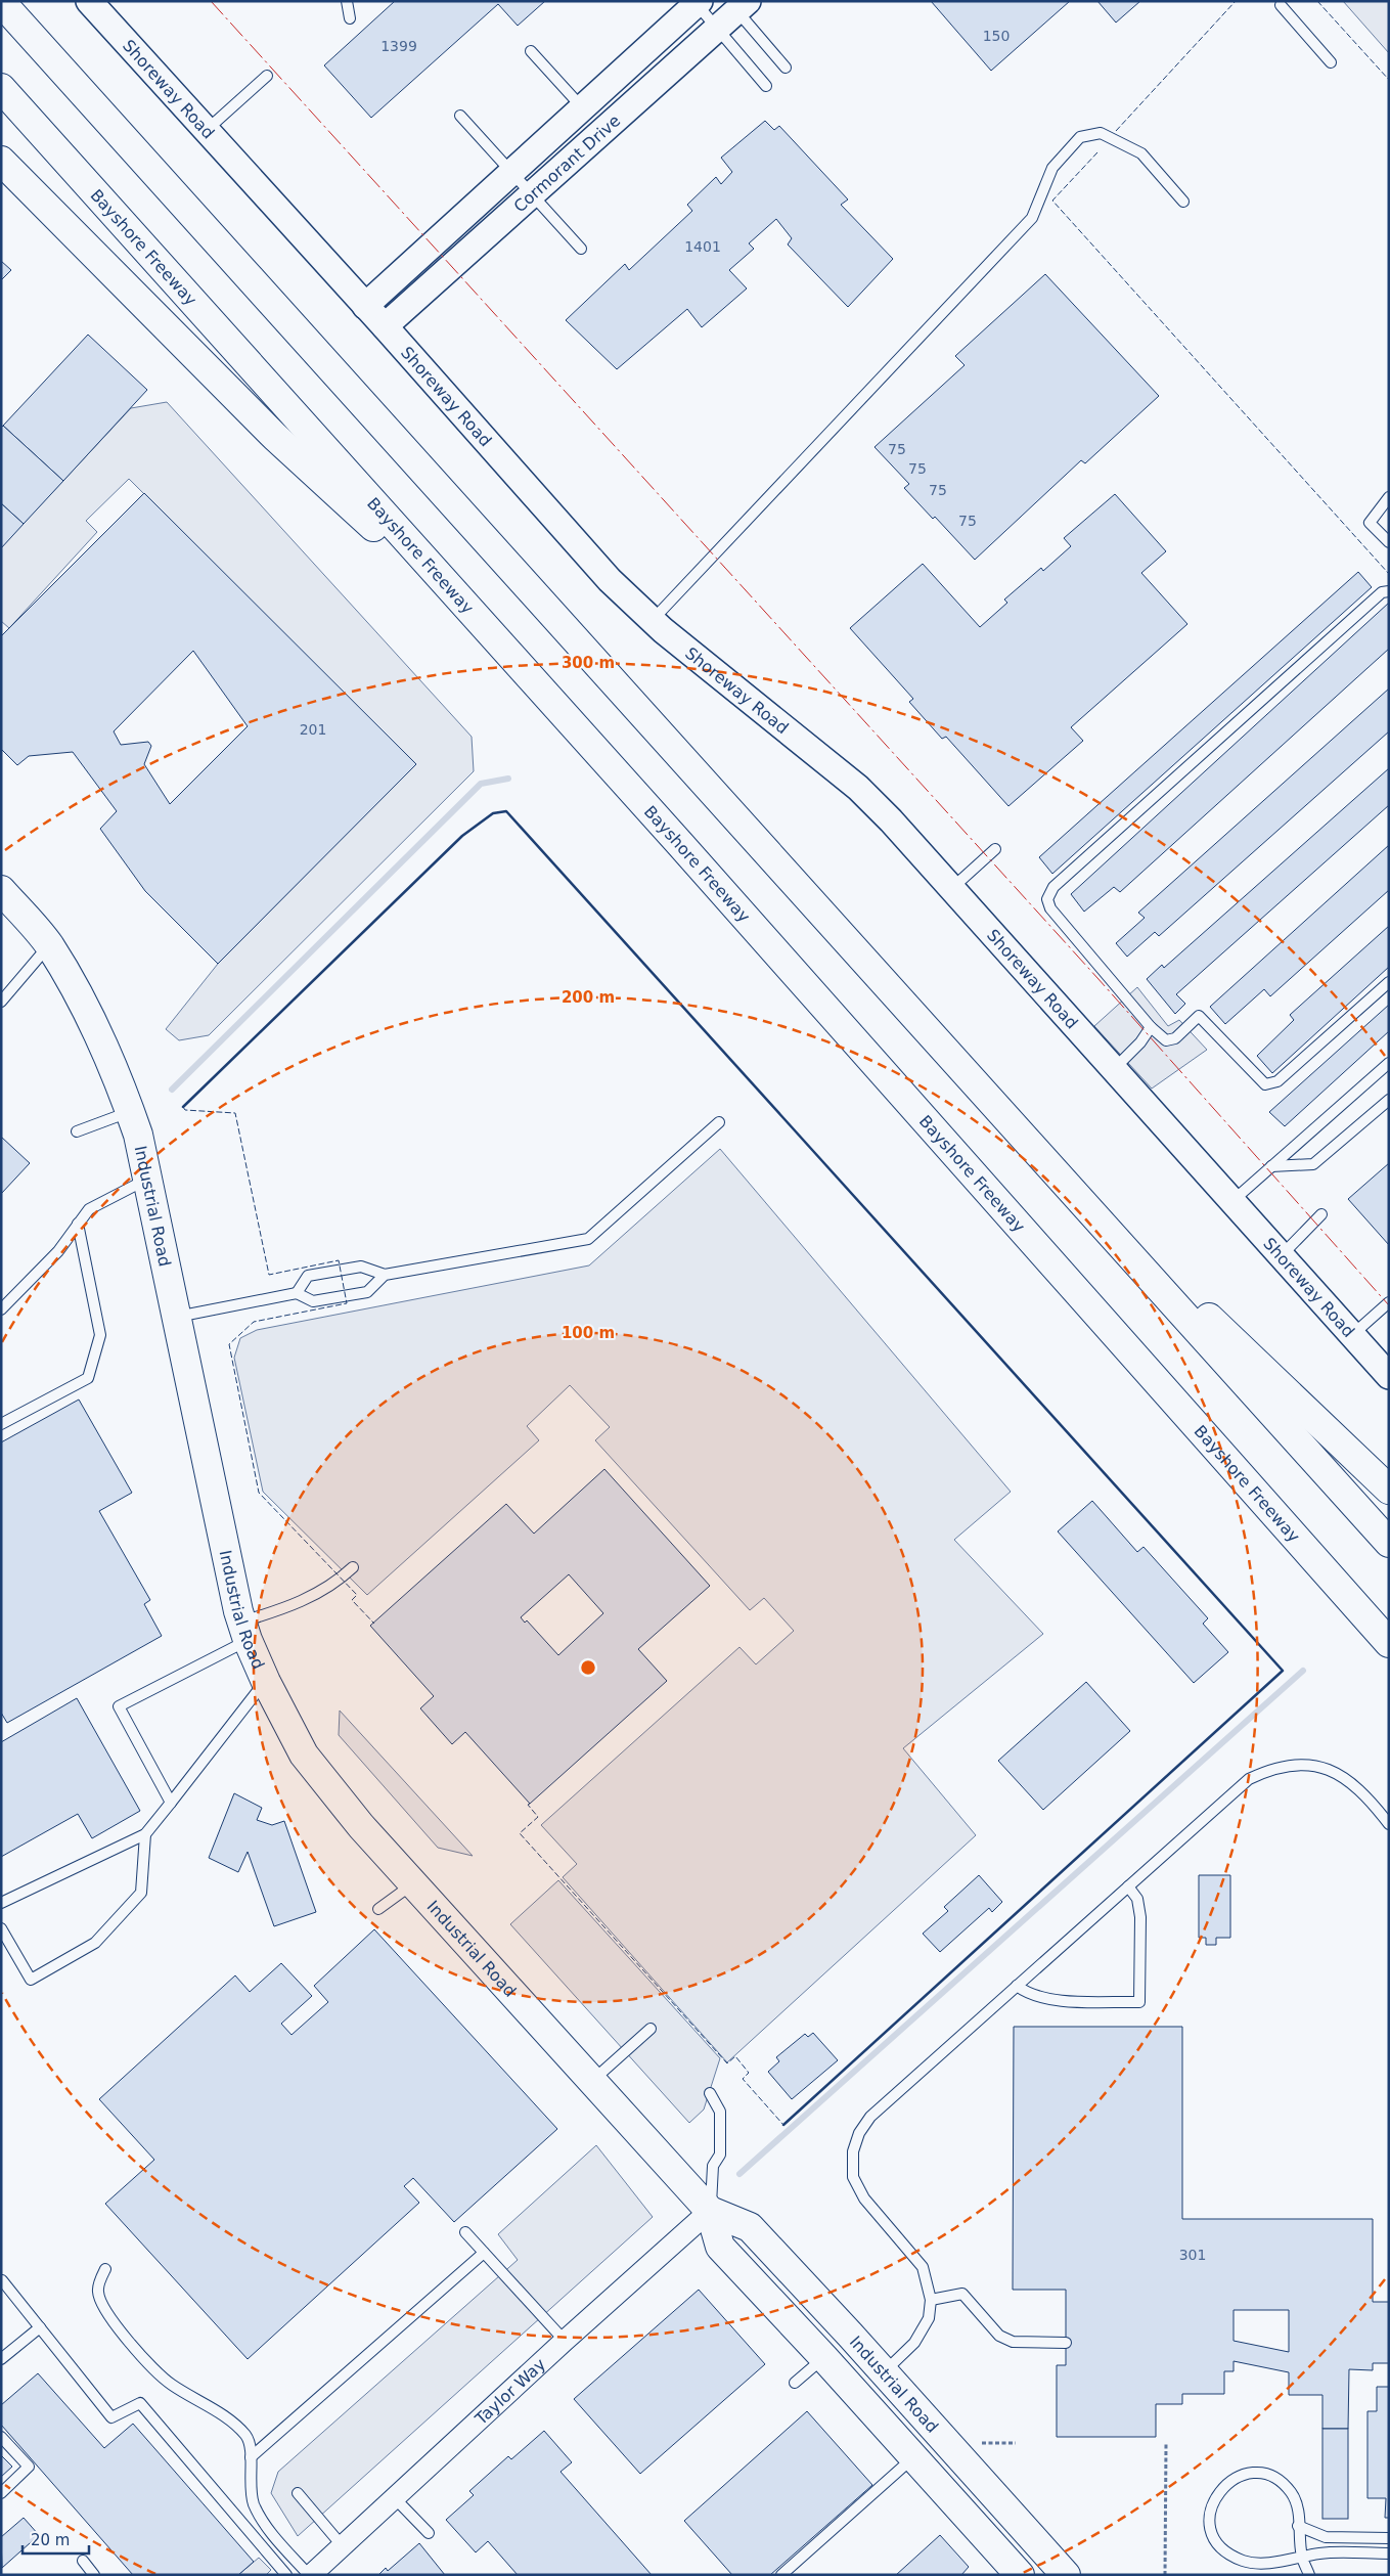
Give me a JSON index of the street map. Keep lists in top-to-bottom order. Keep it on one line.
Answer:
{"streets":{"main road":["Bayshore Freeway","Industrial Road"],"street":["Shoreway Road","Cormorant Drive","Taylor Way"]},"crossings":[["Shoreway Road","Cormorant Drive"],["Industrial Road","Taylor Way"]],"house_numbers":["150","1399","1401","75","75","75","75","201","301"],"scale_bar":"20 m","rings":["300 m","200 m","100 m"]}
